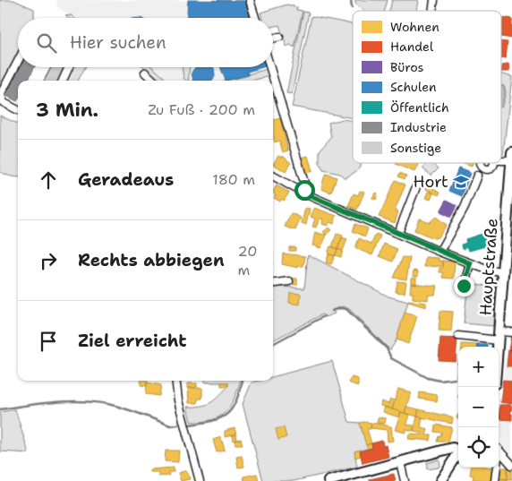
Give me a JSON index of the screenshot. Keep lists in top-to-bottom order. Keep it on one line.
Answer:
{"streets":{"main road":["Hauptstraße"]},"places":{"school or university":["Hort"]},"legend":["Wohnen","Handel","Büros","Schulen","Öffentlich","Industrie","Sonstige"],"page":{"search":"Hier suchen","heading":["3 Min.","Zu Fuß · 200 m"],"list":[["Geradeaus","180 m"],["Rechts abbiegen","20 m"],"Ziel erreicht"],"map_buttons":["+","−"]}}
